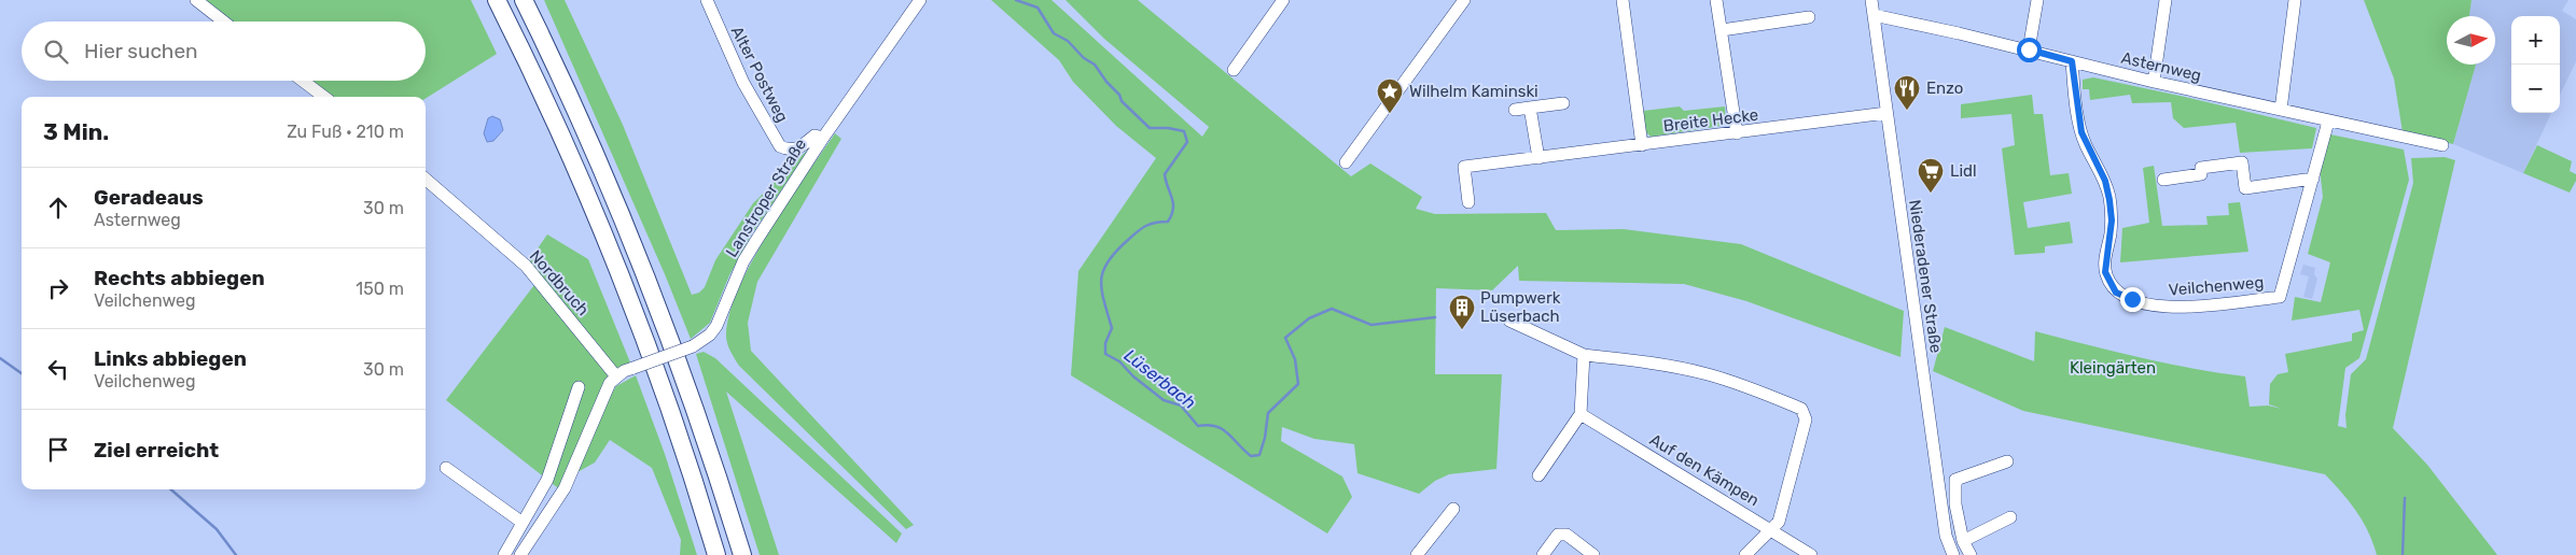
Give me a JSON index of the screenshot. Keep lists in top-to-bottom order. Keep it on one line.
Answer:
{"streets":{"street":["Asternweg","Alter Postweg","Breite Hecke","Lanstroper Straße","Niederadener Straße","Nordbruch","Veilchenweg","Auf den Kämpen"]},"crossings":[["Asternweg","Niederadener Straße"],["Asternweg","Veilchenweg"],["Alter Postweg","Lanstroper Straße"],["Breite Hecke","Niederadener Straße"],["Lanstroper Straße","Nordbruch"]],"water":["Lüserbach"],"parks":["Kleingärten"],"places":{"restaurant":["Enzo"],"place":["Wilhelm Kaminski"],"supermarket":["Lidl"],"building":["Pumpwerk Lüserbach"]},"north":"right","page":{"map_buttons":["+","−"],"search":"Hier suchen","heading":["3 Min.","Zu Fuß · 210 m"],"list":[["Geradeaus","Asternweg","30 m"],["Rechts abbiegen","Veilchenweg","150 m"],["Links abbiegen","Veilchenweg","30 m"],"Ziel erreicht"]}}
